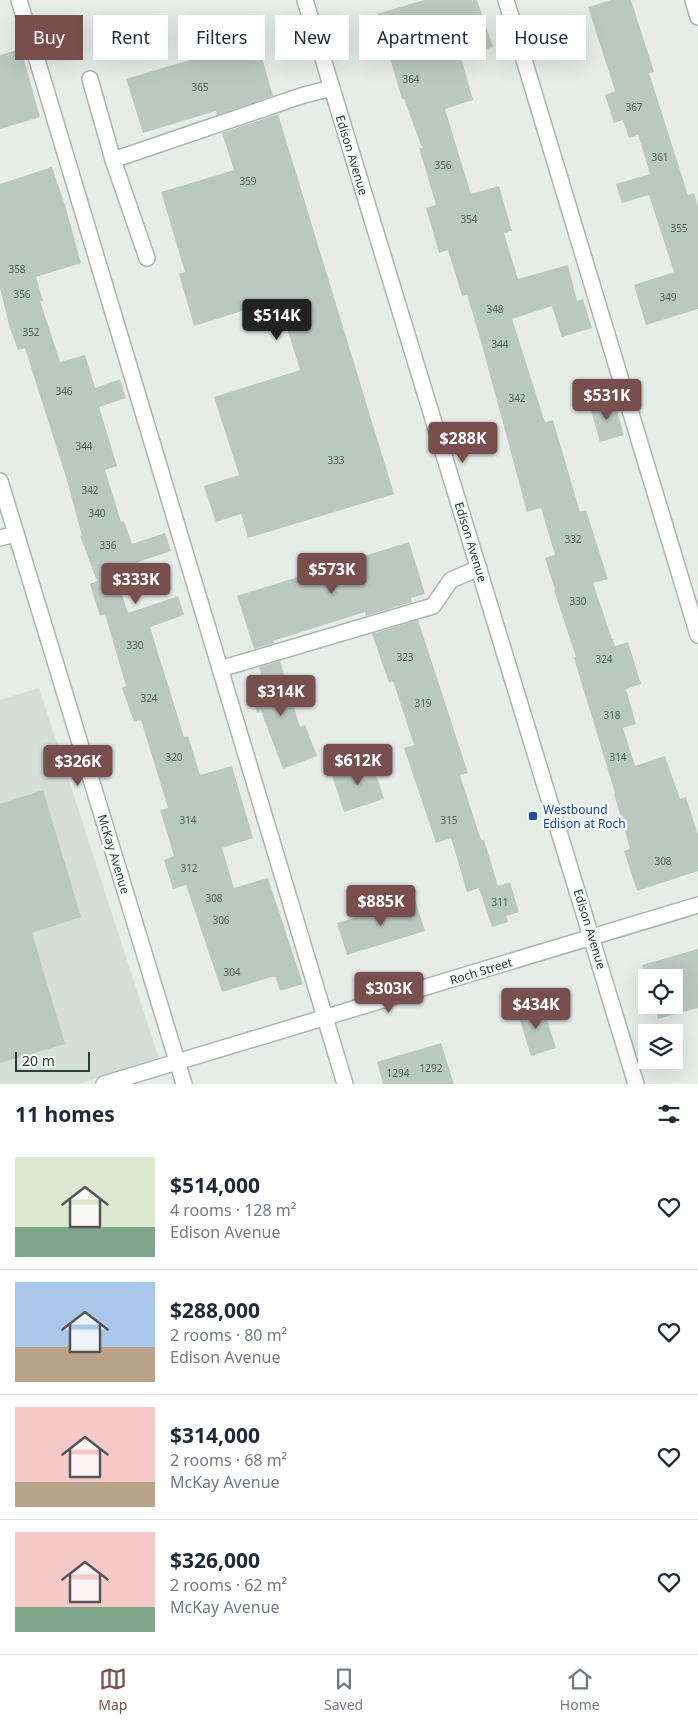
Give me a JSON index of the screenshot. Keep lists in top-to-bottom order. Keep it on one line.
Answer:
{"streets":{"street":["Edison Avenue","McKay Avenue","Roch Street"]},"crossings":[["Edison Avenue","Roch Street"],["McKay Avenue","Roch Street"]],"places":{"transit":["Westbound Edison at Roch"]},"house_numbers":["364","365","367","361","356","359","354","355","358","356","349","348","352","344","346","342","344","333","342","340","332","336","330","330","323","324","324","319","318","320","314","314","315","308","312","308","311","306","304","1292","1294"],"scale_bar":"20 m","page":{"chip":["Buy","Rent","Filters","New","Apartment","House"],"price":["$514K","$531K","$288K","$573K","$333K","$314K","$612K","$326K","$885K","$303K","$434K"],"scale":"20 m","heading":"11 homes","list":[{"name":"$514,000","note":"4 rooms · 128 m² · Edison Avenue"},{"name":"$288,000","note":"2 rooms · 80 m² · Edison Avenue"},{"name":"$314,000","note":"2 rooms · 68 m² · McKay Avenue"},{"name":"$326,000","note":"2 rooms · 62 m² · McKay Avenue"}],"tabs":["Map","Saved","Home"]}}
